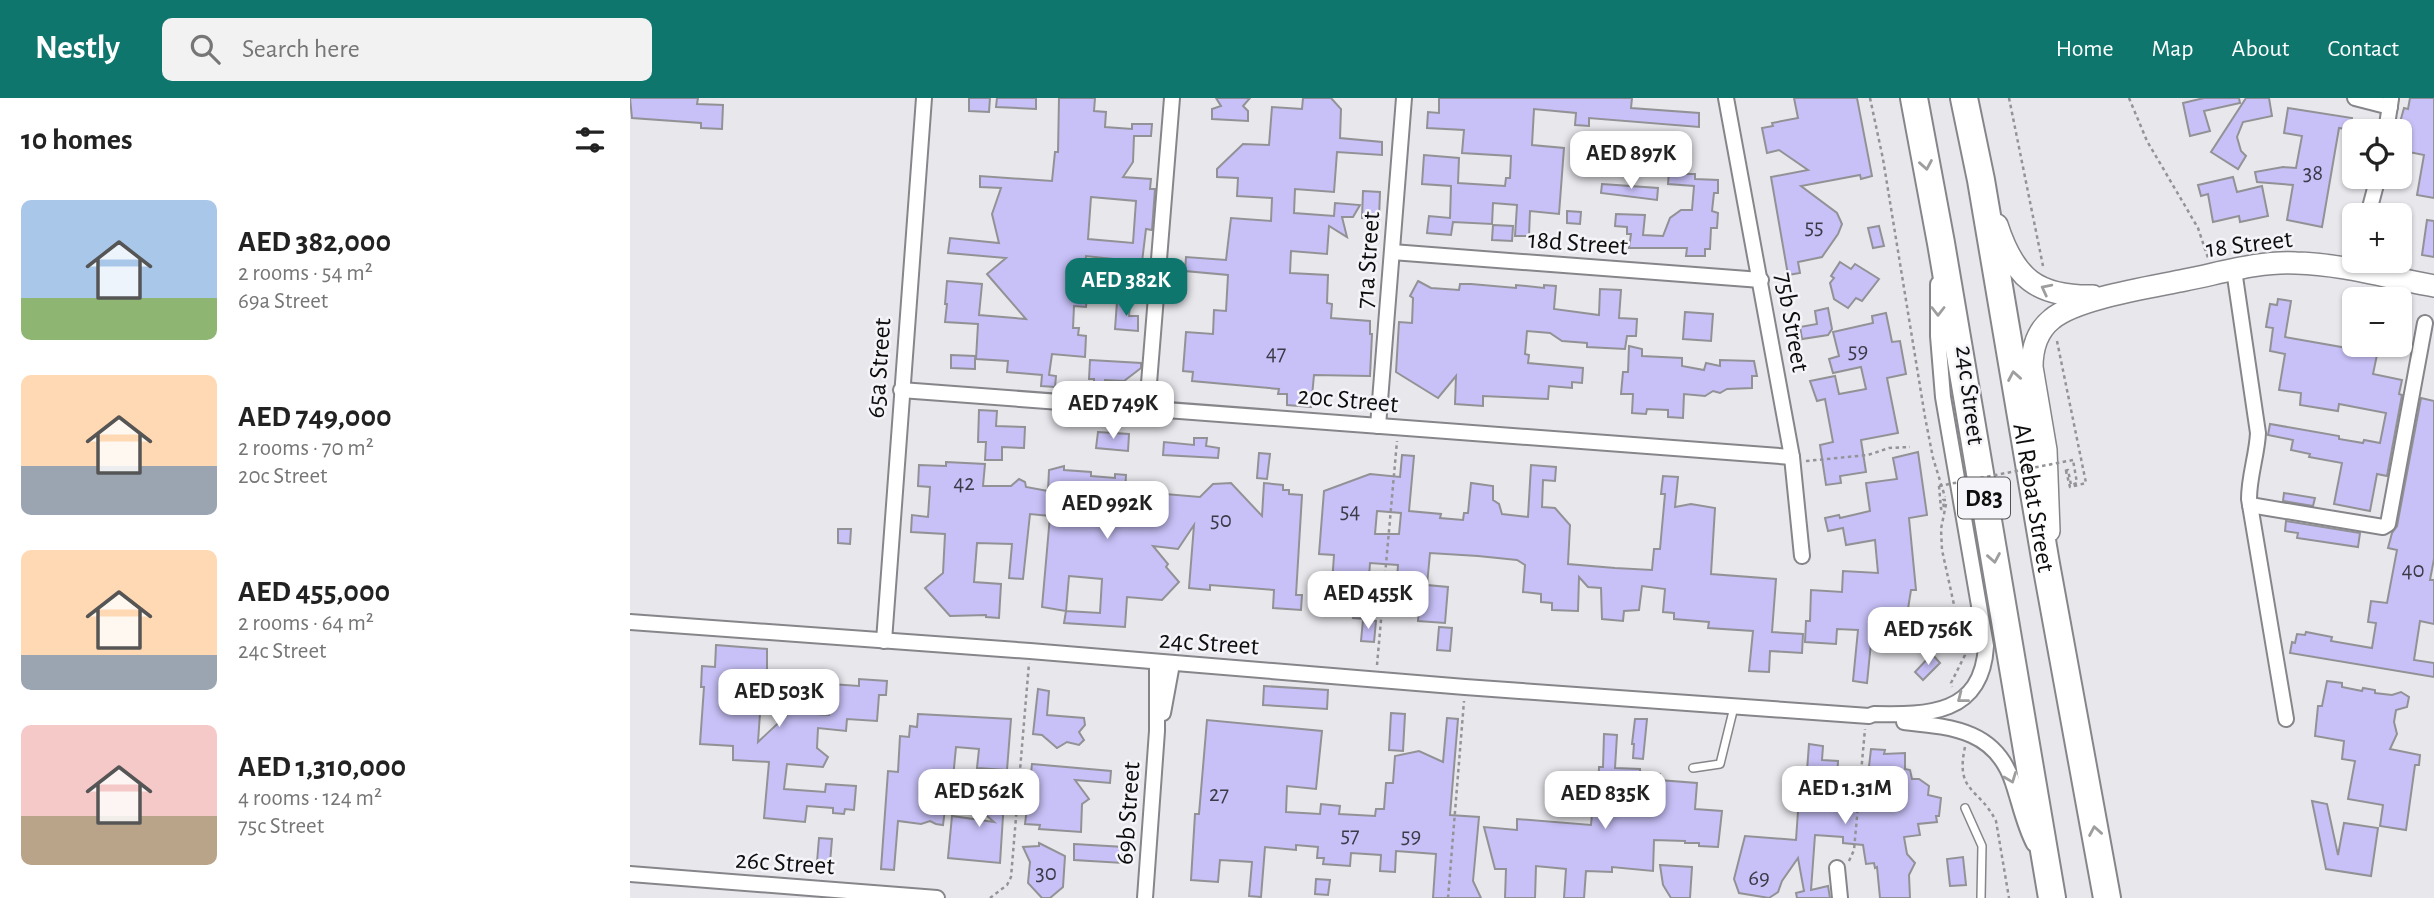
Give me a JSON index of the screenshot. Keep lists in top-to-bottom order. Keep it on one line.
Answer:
{"streets":{"highway":["D83","Al Rebat Street"],"street":["18d Street","18 Street","71a Street","75b Street","65a Street","24c Street","20c Street","69b Street","26c Street"]},"crossings":[["18d Street","71a Street"],["18d Street","75b Street"],["18 Street","Al Rebat Street"],["71a Street","20c Street"],["75b Street","20c Street"],["65a Street","24c Street"],["65a Street","20c Street"],["24c Street","Al Rebat Street"],["24c Street","69b Street"]],"house_numbers":["38","55","59","47","42","54","50","40","27","57","59","30","69"],"page":{"header":"Nestly","search":"Search here","nav":["Home","Map","About","Contact"],"heading":"10 homes","map_buttons":["+","−"],"price":["AED 897K","AED 382K","AED 749K","AED 992K","AED 455K","AED 756K","AED 503K","AED 1.31M","AED 562K","AED 835K"],"list":[{"name":"AED 382,000","note":"2 rooms · 54 m² · 69a Street"},{"name":"AED 749,000","note":"2 rooms · 70 m² · 20c Street"},{"name":"AED 455,000","note":"2 rooms · 64 m² · 24c Street"},{"name":"AED 1,310,000","note":"4 rooms · 124 m² · 75c Street"}]}}
